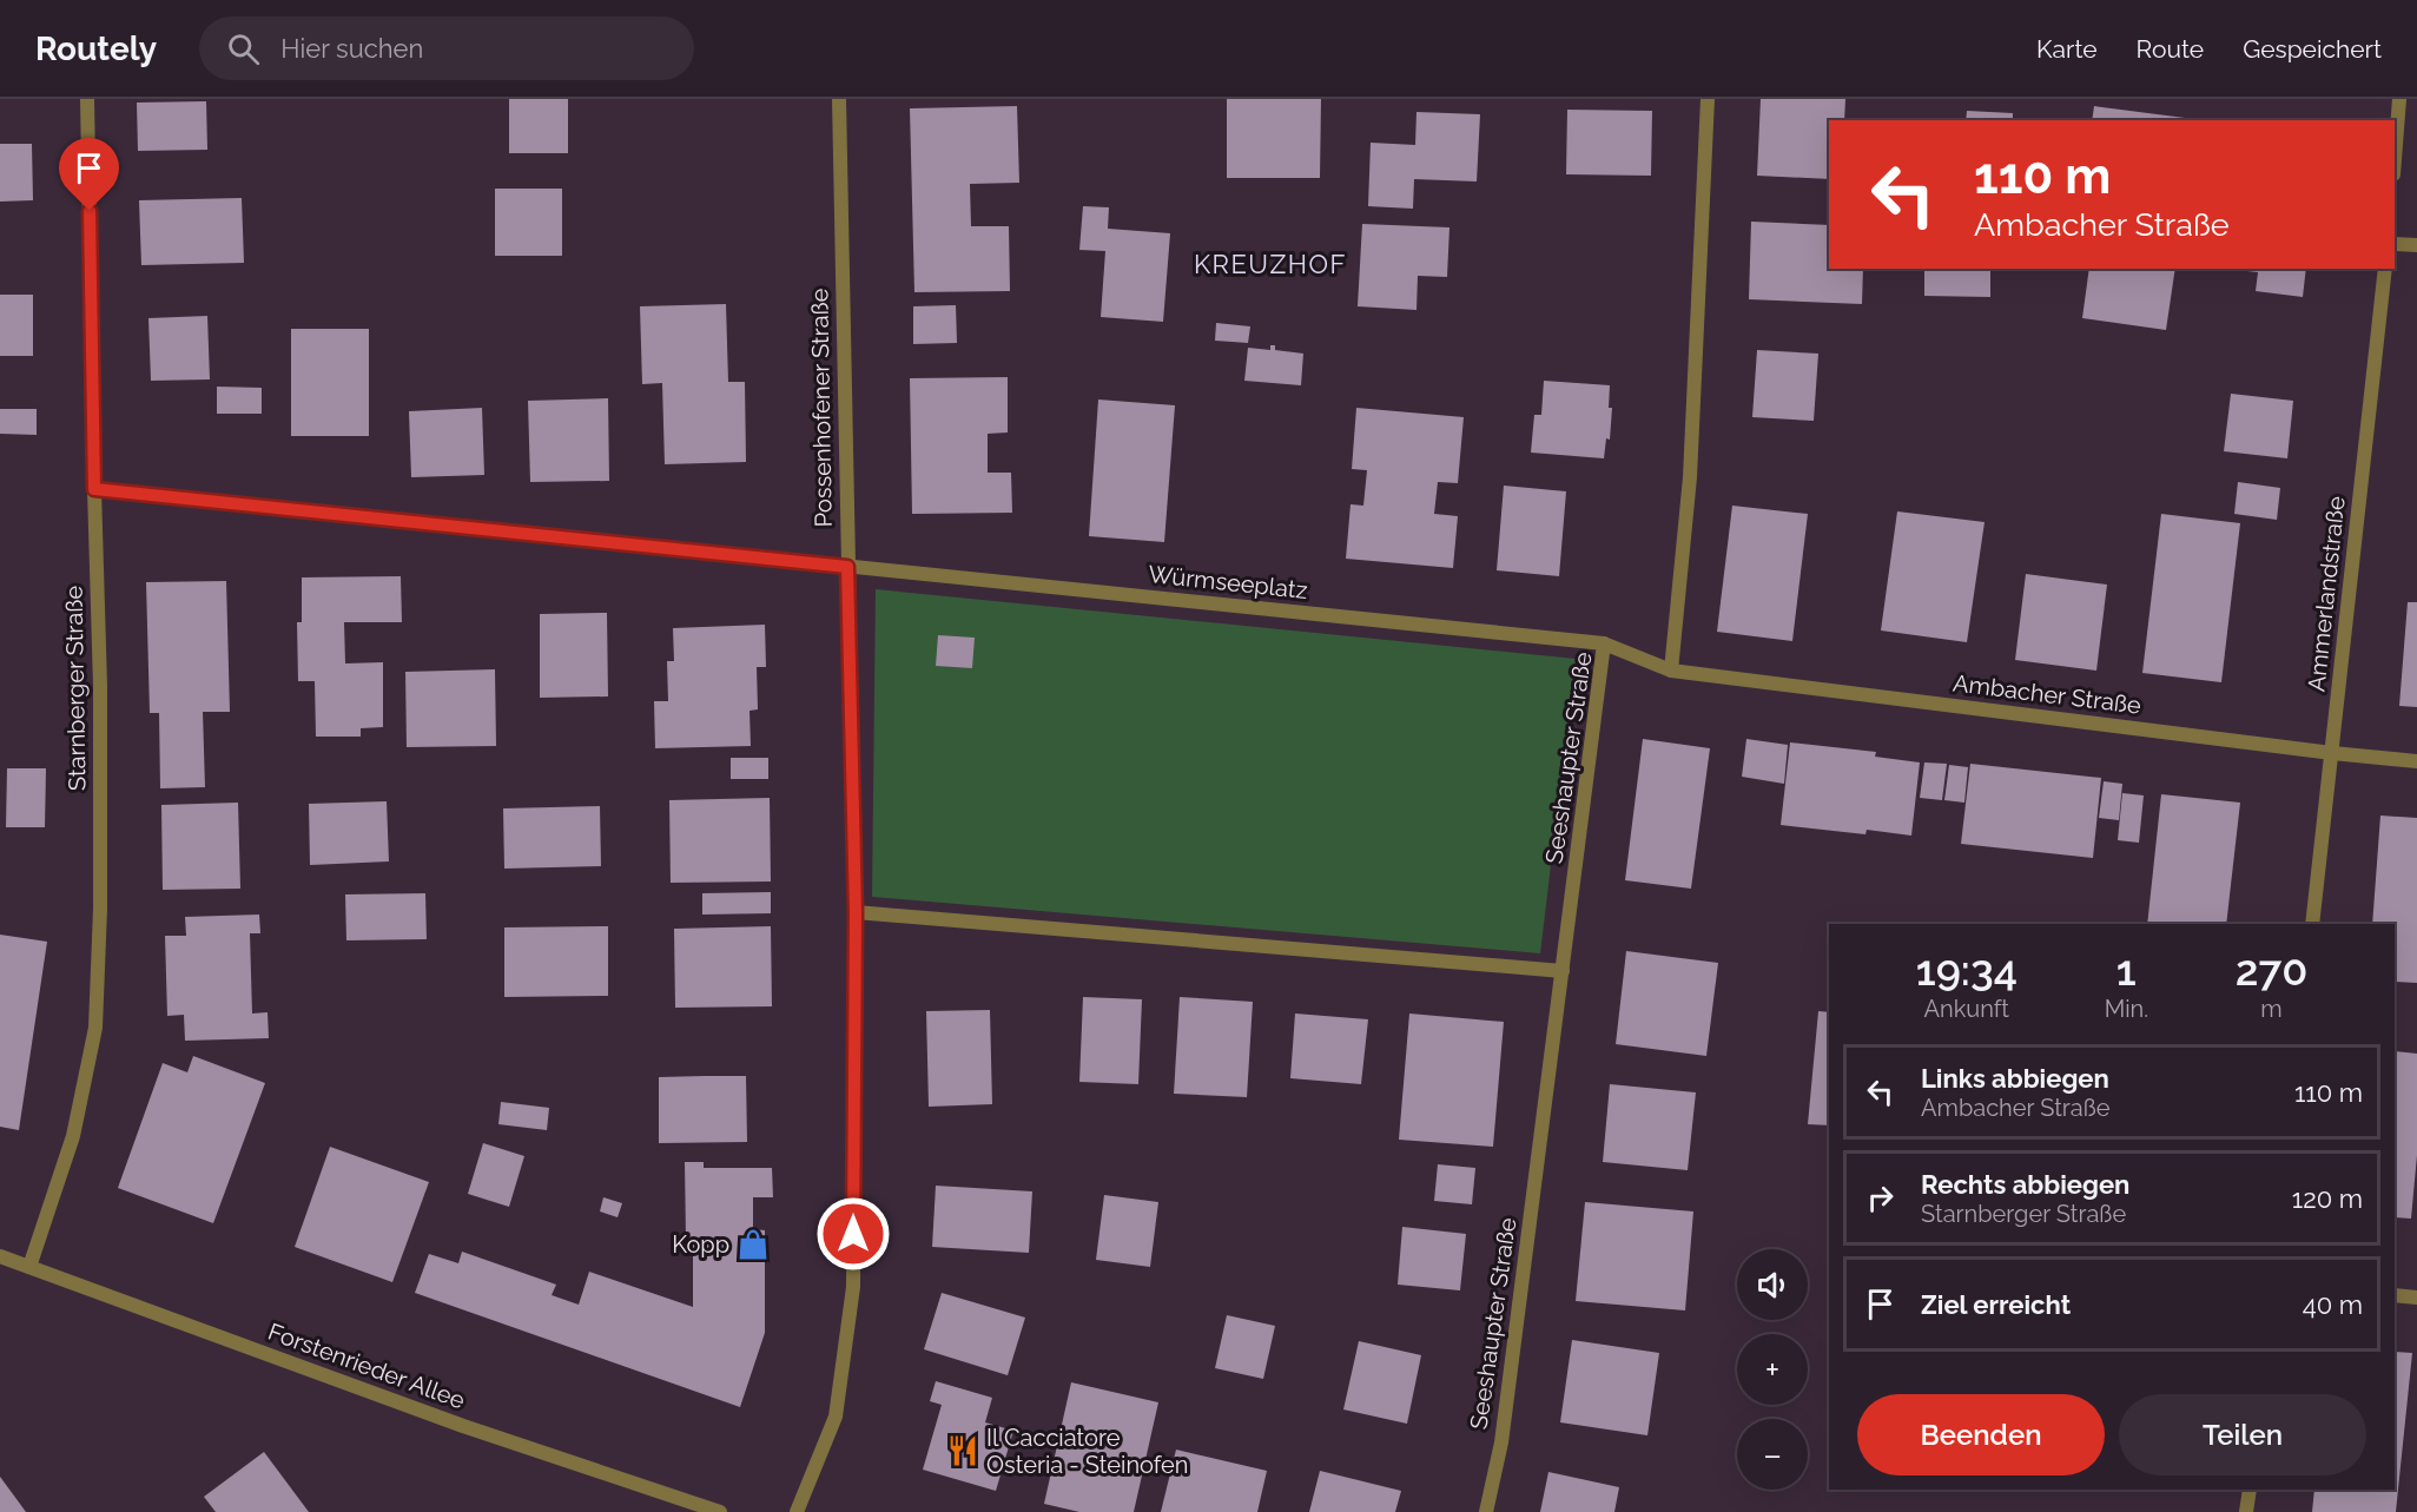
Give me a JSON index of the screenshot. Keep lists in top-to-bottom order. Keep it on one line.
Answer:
{"streets":{"street":["Possenhofener Straße","Würmseeplatz","Ammerlandstraße","Starnberger Straße","Ambacher Straße","Seeshaupter Straße","Forstenrieder Allee"]},"crossings":[["Possenhofener Straße","Würmseeplatz"],["Würmseeplatz","Seeshaupter Straße"],["Ammerlandstraße","Ambacher Straße"],["Starnberger Straße","Forstenrieder Allee"],["Ambacher Straße","Seeshaupter Straße"]],"districts":["KREUZHOF"],"places":{"shop":["Kopp"],"restaurant":["Il Cacciatore Osteria - Steinofen"]},"page":{"header":"Routely","search":"Hier suchen","nav":["Karte","Route","Gespeichert"],"turn":["110 m","Ambacher Straße"],"eta":["19:34","Ankunft","1","Min.","270","m"],"list":[{"name":"Links abbiegen","note":"Ambacher Straße","value":"110 m"},{"name":"Rechts abbiegen","note":"Starnberger Straße","value":"120 m"},{"name":"Ziel erreicht","value":"40 m"}],"map_buttons":["+","−"],"buttons":["Beenden","Teilen"]}}
